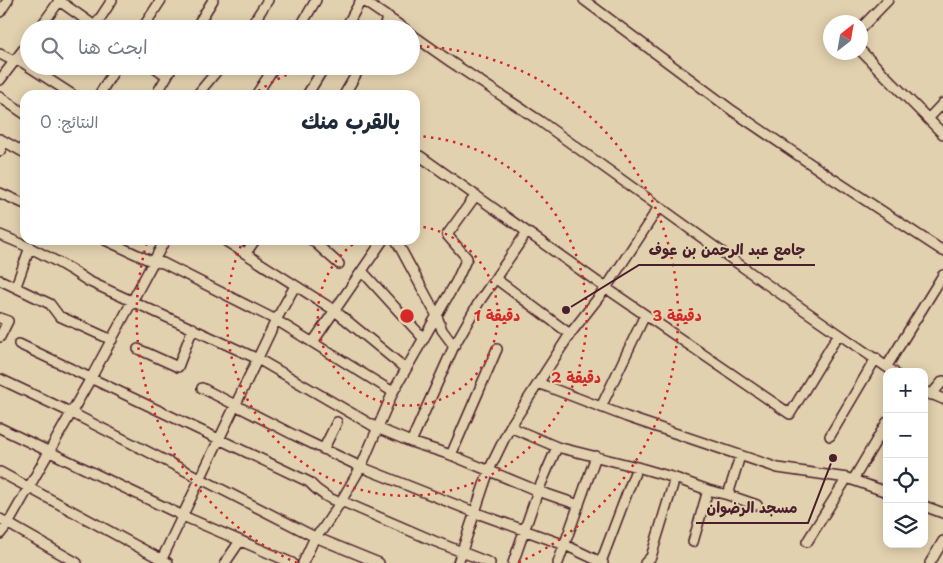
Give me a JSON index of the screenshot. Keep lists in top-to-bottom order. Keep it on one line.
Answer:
{"places":["جامع عبد الرحمن بن عوف","مسجد الرضوان"],"north":"top right","page":{"search":"ابحث هنا","heading":["بالقرب منك","النتائج: 0"],"map_buttons":["+","−"]},"rings":["1 دقيقة","3 دقيقة","2 دقيقة"]}
